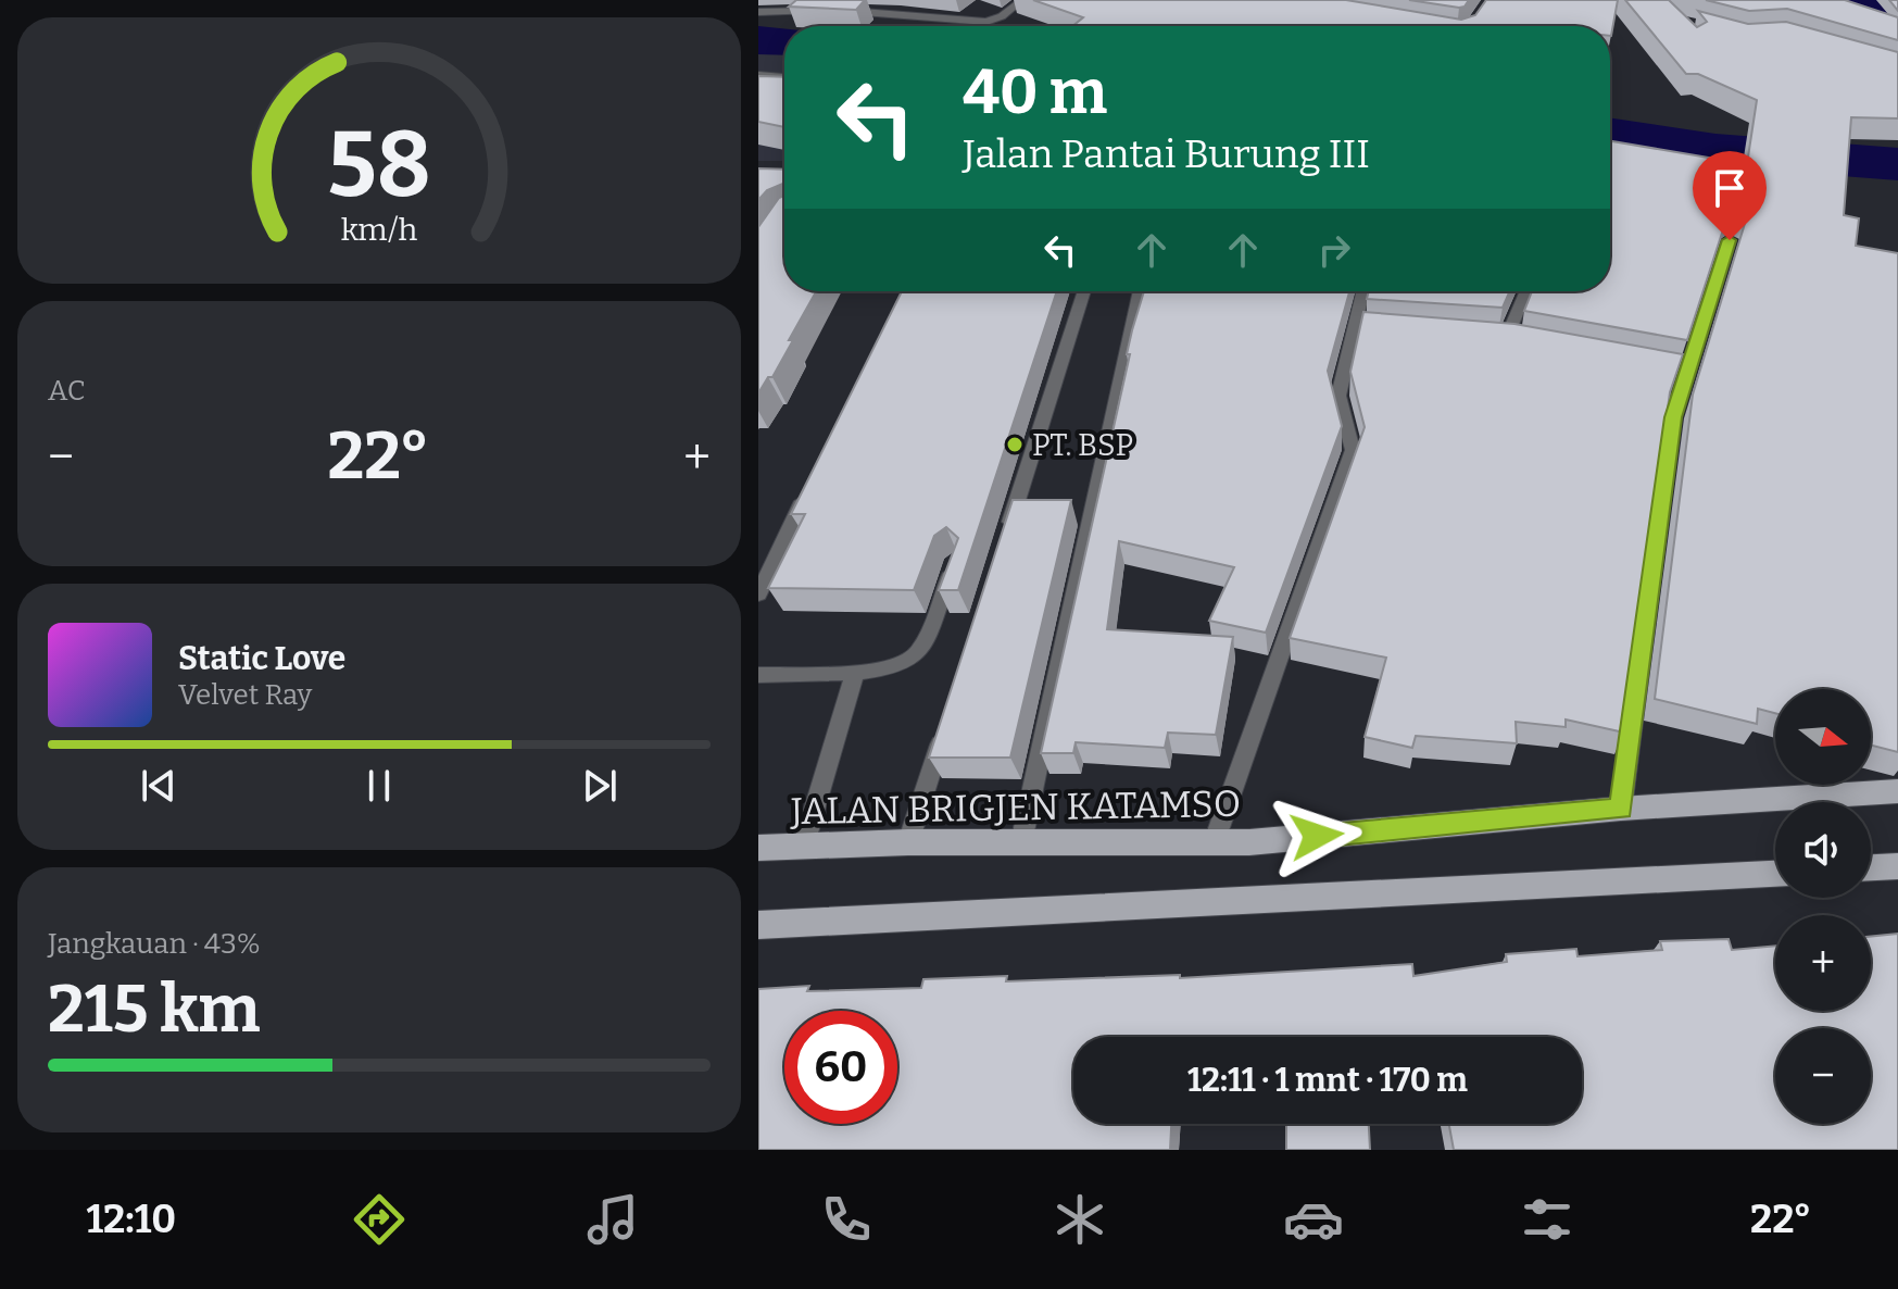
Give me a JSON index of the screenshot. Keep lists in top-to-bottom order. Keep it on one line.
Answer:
{"streets":{"main road":["JALAN BRIGJEN KATAMSO"]},"places":["PT. BSP"],"north":"right","page":{"turn":["40 m","Jalan Pantai Burung III"],"tile":["AC",["Jangkauan · 43%","215 km"]],"heat":["−","22°","+"],"song":["Static Love","Velvet Ray"],"map_buttons":["+","−"],"limit":"60","trip":"12:11 · 1 mnt · 170 m","tabs":["12:10","22°"],"gauge":["58","km/h"]}}
